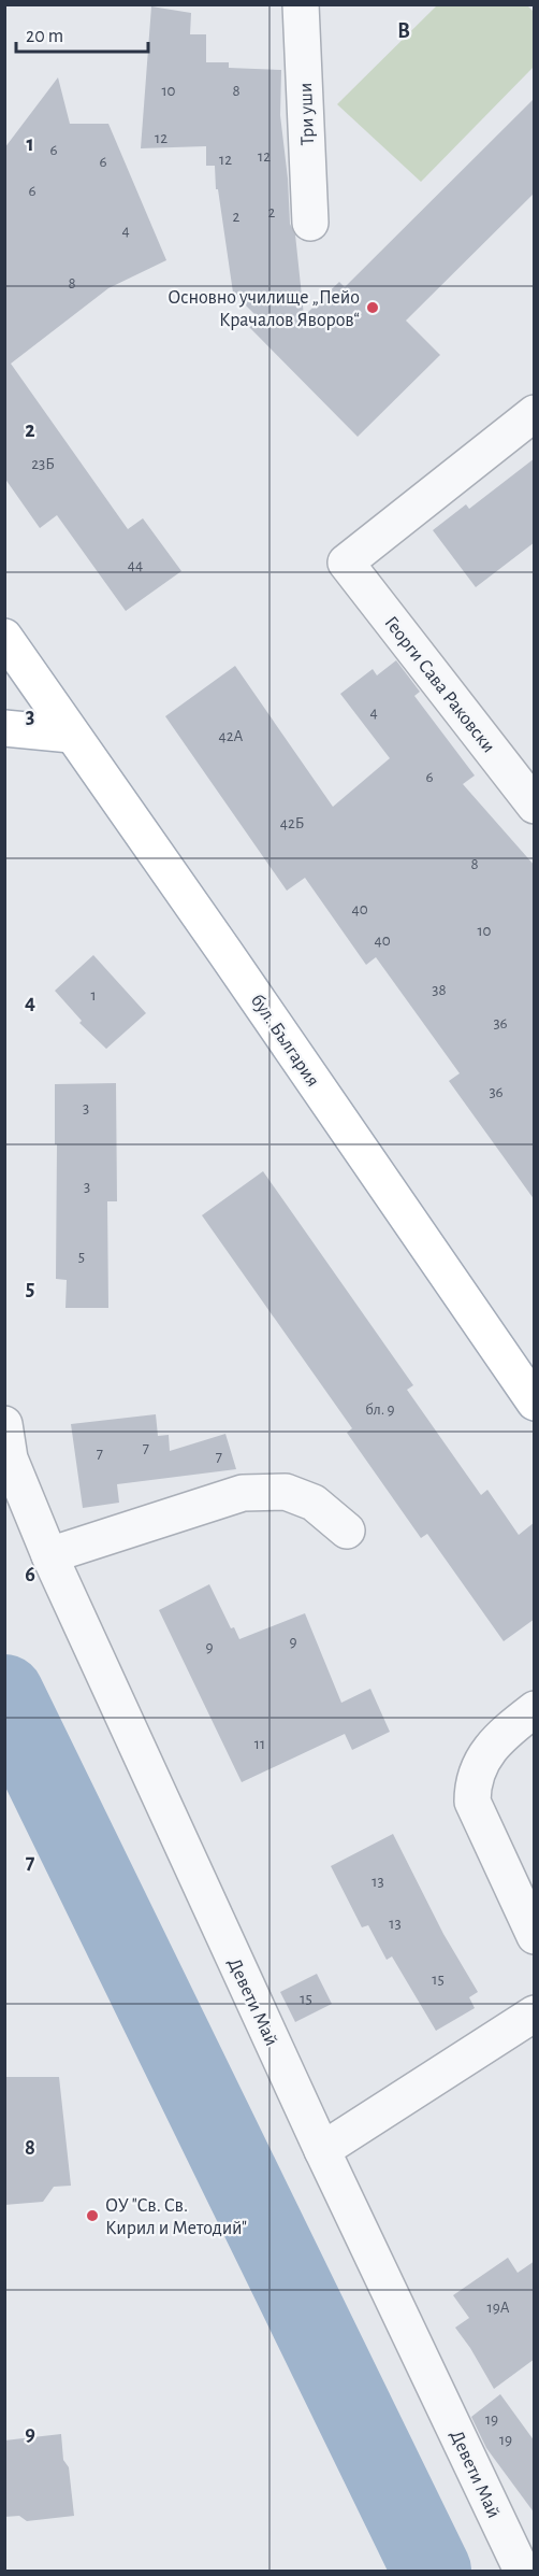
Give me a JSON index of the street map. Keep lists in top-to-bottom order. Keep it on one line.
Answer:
{"streets":{"main road":["бул. България"],"street":["Три уши","Георги Сава Раковски","Девети Май"]},"places":["Основно училище „Пейо Крачалов Яворов“","ОУ \"Св. Св. Кирил и Методий\""],"house_numbers":["10","8","12","6","12","12","6","6","2","2","4","8","23Б","44","4","42А","6","42Б","8","40","10","40","38","1","36","36","3","3","5","бл. 9","7","7","7","9","9","11","13","13","15","15","19А","19","19"],"scale_bar":"20 m","grid":{"columns":["B"],"rows":["1","2","3","4","5","6","7","8","9"]}}
